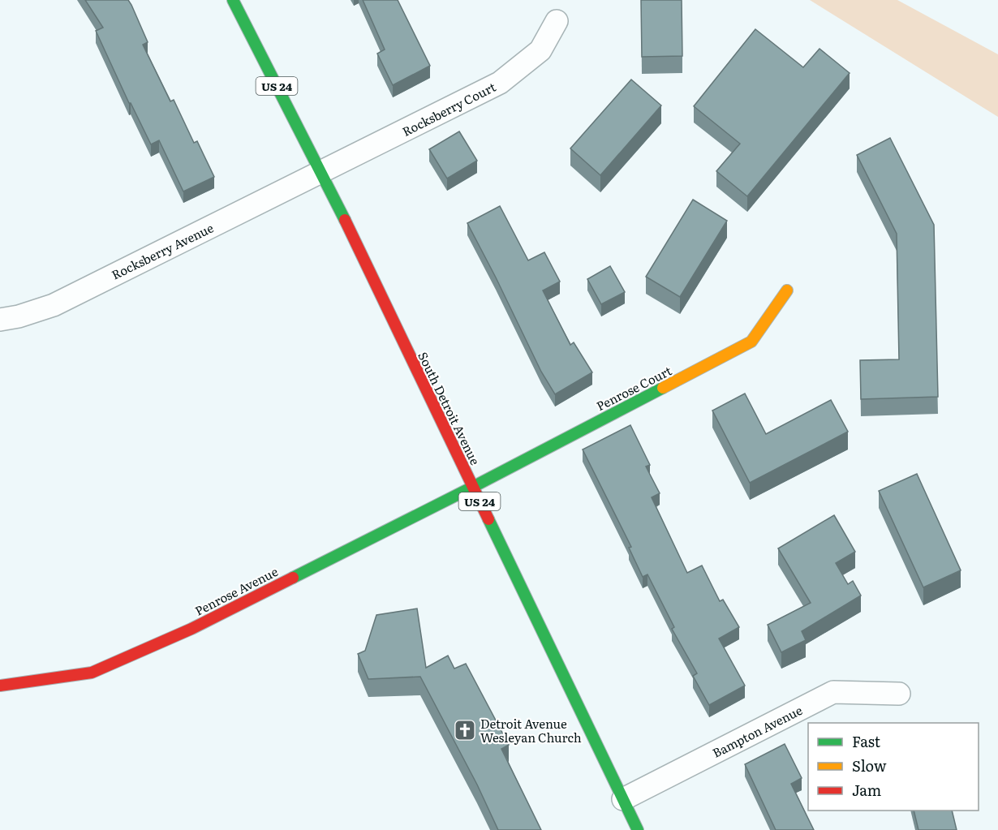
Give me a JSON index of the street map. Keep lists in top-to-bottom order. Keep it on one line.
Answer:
{"streets":{"main road":["US 24","Penrose Court","South Detroit Avenue","Penrose Avenue"],"street":["Rocksberry Court","Rocksberry Avenue","Bampton Avenue"]},"crossings":[["Rocksberry Court","Rocksberry Avenue"],["Rocksberry Court","South Detroit Avenue"],["Rocksberry Avenue","South Detroit Avenue"],["Penrose Court","South Detroit Avenue"],["Penrose Court","Penrose Avenue"],["South Detroit Avenue","Penrose Avenue"],["South Detroit Avenue","Bampton Avenue"]],"places":{"church":["Detroit Avenue Wesleyan Church"]},"legend":["Fast","Slow","Jam"]}
